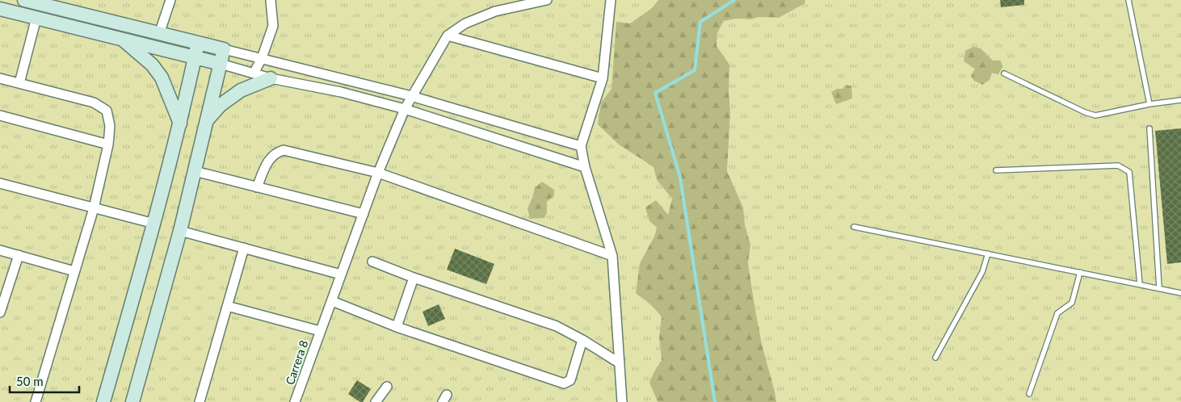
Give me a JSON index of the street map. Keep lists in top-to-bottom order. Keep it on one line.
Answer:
{"streets":{"street":["Carrera 8"]},"scale_bar":"50 m"}
